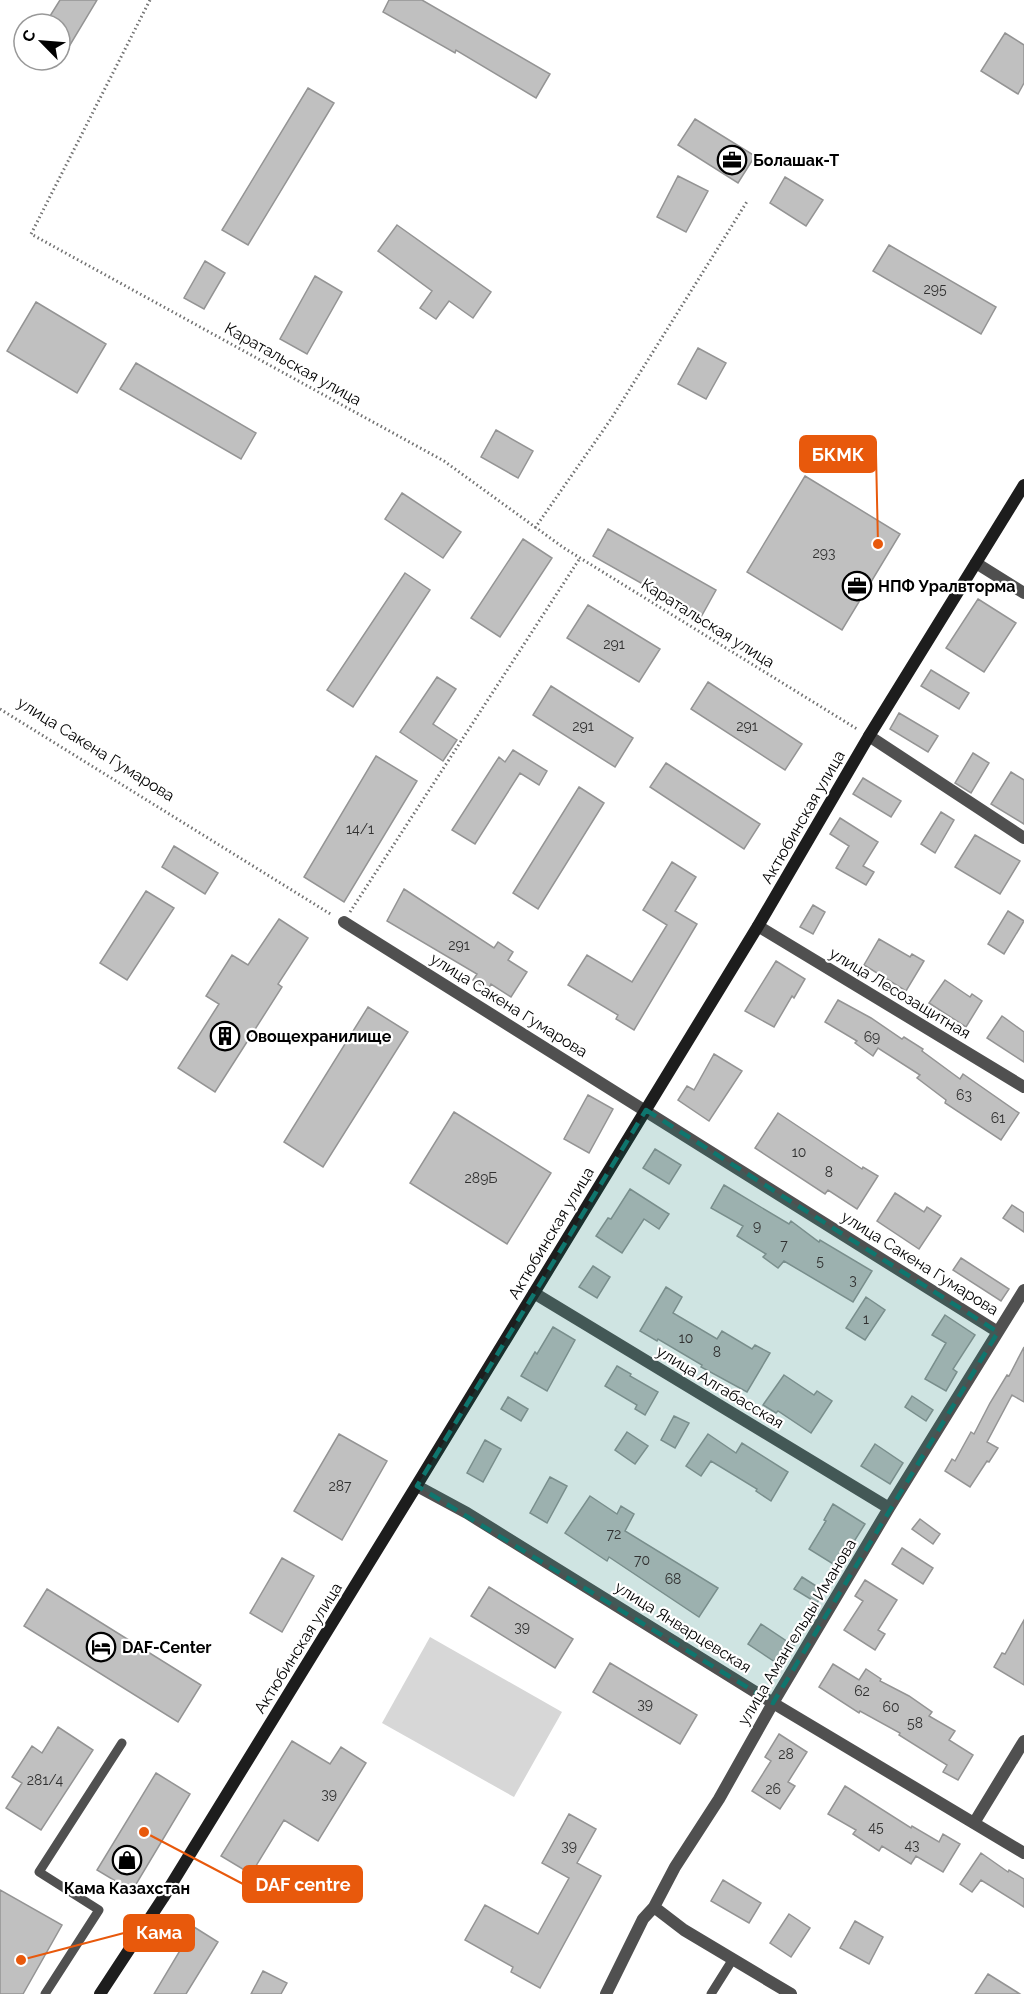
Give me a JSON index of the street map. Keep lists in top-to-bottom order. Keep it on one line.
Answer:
{"streets":{"street":["улица Сакена Гумарова","Актюбинская улица","улица Лесозащитная","улица Алгабасская","улица Январцевская","улица Амангельды Иманова"],"path":["Каратальская улица"]},"crossings":[["Каратальская улица","Актюбинская улица"],["улица Сакена Гумарова","Актюбинская улица"],["улица Сакена Гумарова","улица Амангельды Иманова"],["Актюбинская улица","улица Лесозащитная"],["Актюбинская улица","улица Алгабасская"],["Актюбинская улица","улица Январцевская"],["улица Алгабасская","улица Амангельды Иманова"],["улица Январцевская","улица Амангельды Иманова"]],"places":{"office":["Болашак-Т","НПФ Уралвторма"],"other":["БКМК","DAF centre","Кама"],"building":["Овощехранилище"],"hotel":["DAF-Center"],"shop":["Кама Казахстан"]},"house_numbers":["295","293","291","291","291","14/1","291","69","63","61","10","8","289Б","9","7","5","3","1","10","8","287","72","70","68","39","62","39","60","58","28","281/4","26","39","45","43","39"],"north":"top left"}
